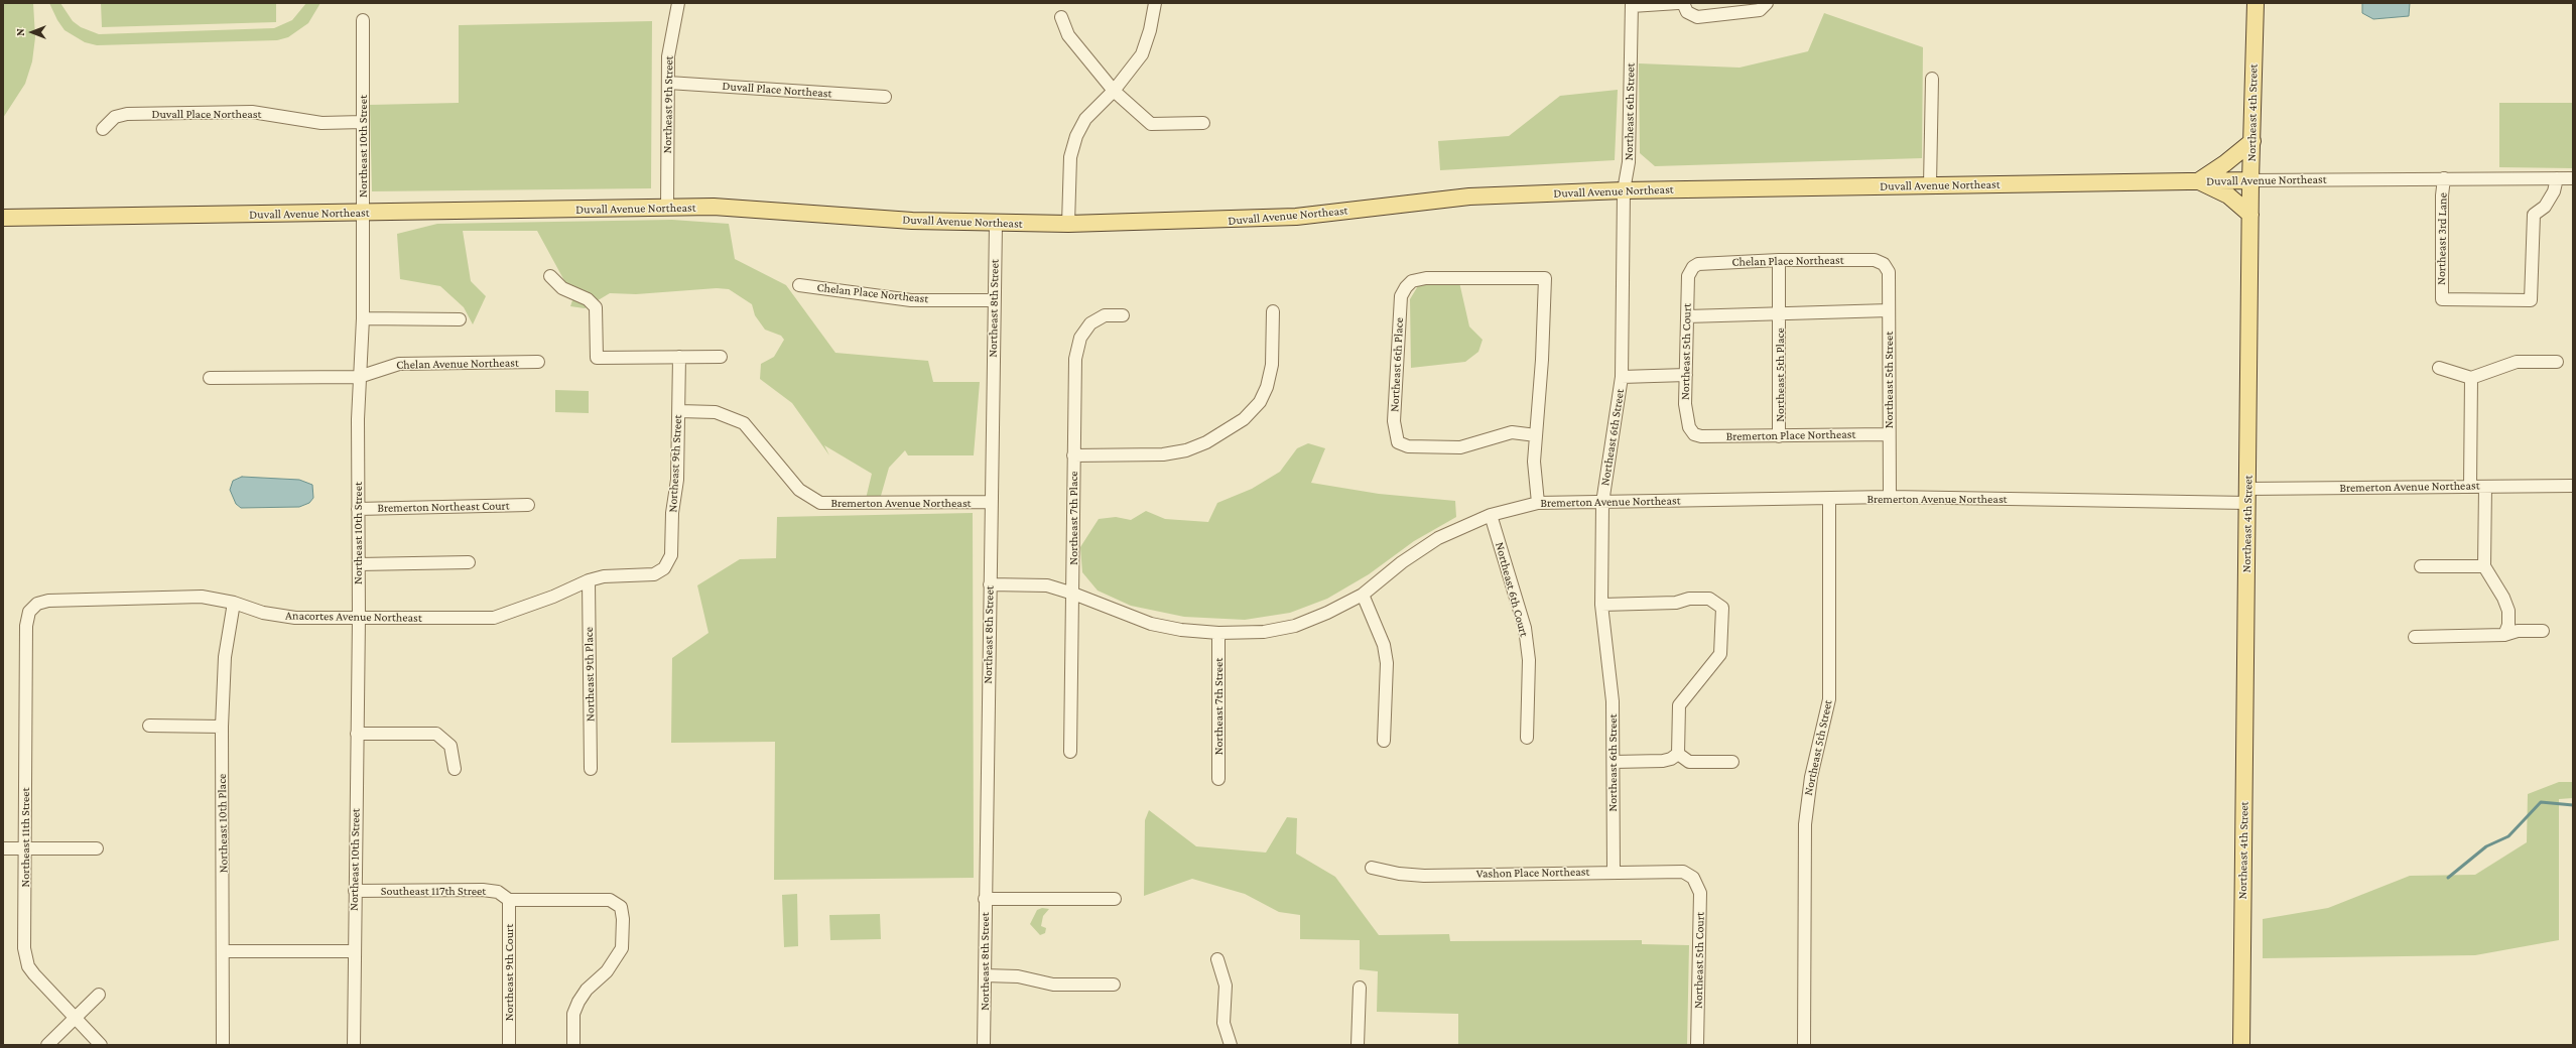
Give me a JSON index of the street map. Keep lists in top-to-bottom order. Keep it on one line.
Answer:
{"streets":{"main road":["Northeast 4th Street","Duvall Avenue Northeast"],"street":["Duvall Place Northeast","Northeast 9th Street","Northeast 6th Street","Northeast 10th Street","Northeast 3rd Lane","Chelan Place Northeast","Northeast 8th Street","Northeast 5th Court","Chelan Avenue Northeast","Northeast 6th Place","Northeast 5th Place","Northeast 5th Street","Bremerton Place Northeast","Bremerton Avenue Northeast","Bremerton Northeast Court","Northeast 7th Place","Northeast 6th Court","Anacortes Avenue Northeast","Northeast 9th Place","Northeast 7th Street","Northeast 10th Place","Northeast 11th Street","Vashon Place Northeast","Southeast 117th Street","Northeast 9th Court"]},"crossings":[["Duvall Place Northeast","Northeast 9th Street"],["Duvall Place Northeast","Northeast 10th Street"],["Northeast 9th Street","Duvall Avenue Northeast"],["Northeast 9th Street","Bremerton Avenue Northeast"],["Northeast 9th Street","Anacortes Avenue Northeast"],["Northeast 6th Street","Duvall Avenue Northeast"],["Northeast 6th Street","Bremerton Avenue Northeast"],["Northeast 6th Street","Vashon Place Northeast"],["Northeast 4th Street","Duvall Avenue Northeast"],["Northeast 4th Street","Bremerton Avenue Northeast"],["Northeast 10th Street","Duvall Avenue Northeast"],["Northeast 10th Street","Chelan Avenue Northeast"],["Northeast 10th Street","Bremerton Northeast Court"],["Northeast 10th Street","Anacortes Avenue Northeast"],["Northeast 10th Street","Southeast 117th Street"],["Duvall Avenue Northeast","Northeast 3rd Lane"],["Duvall Avenue Northeast","Northeast 8th Street"],["Chelan Place Northeast","Northeast 8th Street"],["Chelan Place Northeast","Northeast 5th Court"],["Chelan Place Northeast","Northeast 5th Place"],["Chelan Place Northeast","Northeast 5th Street"],["Northeast 8th Street","Bremerton Avenue Northeast"],["Northeast 5th Court","Northeast 5th Place"],["Northeast 5th Court","Bremerton Place Northeast"],["Northeast 5th Court","Vashon Place Northeast"],["Northeast 5th Place","Northeast 5th Street"],["Northeast 5th Place","Bremerton Place Northeast"],["Northeast 5th Street","Bremerton Place Northeast"],["Northeast 5th Street","Bremerton Avenue Northeast"],["Bremerton Avenue Northeast","Northeast 7th Place"],["Bremerton Avenue Northeast","Northeast 6th Court"],["Bremerton Avenue Northeast","Northeast 7th Street"],["Anacortes Avenue Northeast","Northeast 9th Place"],["Anacortes Avenue Northeast","Northeast 10th Place"],["Anacortes Avenue Northeast","Northeast 11th Street"],["Southeast 117th Street","Northeast 9th Court"]],"north":"left"}
